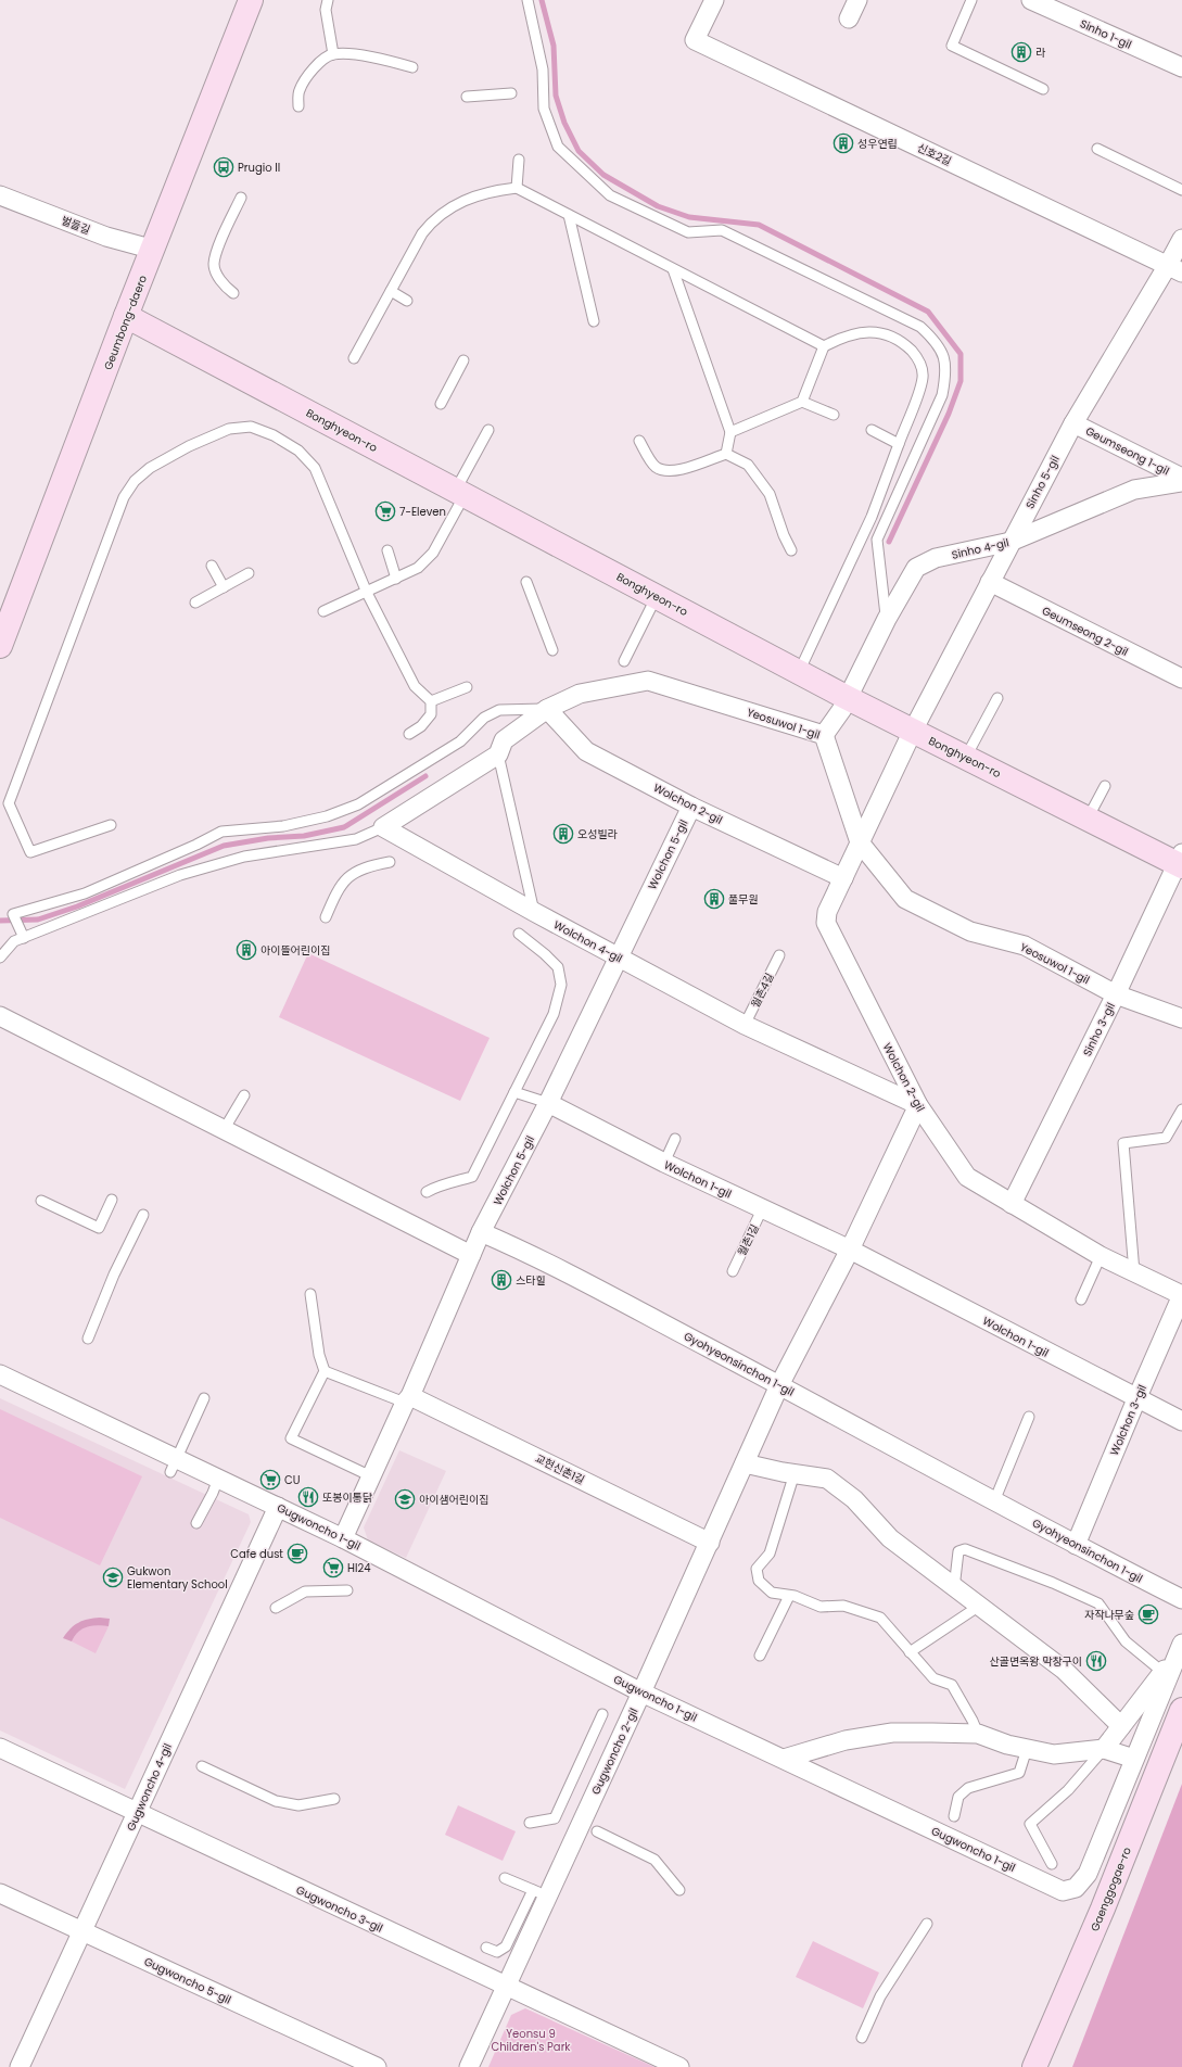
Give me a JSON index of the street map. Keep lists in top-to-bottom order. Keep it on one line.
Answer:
{"streets":{"street":["Sinho 1-gil","신호2길","벌들길","Geumbong-daero","Bonghyeon-ro","Geumseong 1-gil","Sinho 5-gil","Sinho 4-gil","Geumseong 2-gil","Yeosuwol 1-gil","Wolchon 2-gil","Wolchon 5-gil","Wolchon 4-gil","Sinho 3-gil","Wolchon 1-gil","Gyohyeonsinchon 1-gil","Wolchon 3-gil","교현신촌1길","Gugwoncho 1-gil","Gugwoncho 2-gil","Gugwoncho 4-gil","Gaenggogae-ro","Gugwoncho 3-gil","Gugwoncho 5-gil"],"lane":["월촌4길","월촌1길"]},"crossings":[["신호2길","Sinho 5-gil"],["벌들길","Geumbong-daero"],["Geumbong-daero","Bonghyeon-ro"],["Bonghyeon-ro","Sinho 5-gil"],["Bonghyeon-ro","Sinho 4-gil"],["Bonghyeon-ro","Sinho 3-gil"],["Geumseong 1-gil","Sinho 5-gil"],["Sinho 5-gil","Sinho 4-gil"],["Sinho 5-gil","Geumseong 2-gil"],["Sinho 5-gil","Yeosuwol 1-gil"],["Sinho 5-gil","Wolchon 2-gil"],["Sinho 4-gil","Yeosuwol 1-gil"],["Yeosuwol 1-gil","Wolchon 2-gil"],["Yeosuwol 1-gil","Sinho 3-gil"],["Wolchon 2-gil","Wolchon 5-gil"],["Wolchon 2-gil","Wolchon 4-gil"],["Wolchon 2-gil","Sinho 3-gil"],["Wolchon 2-gil","Wolchon 3-gil"],["Wolchon 5-gil","Wolchon 4-gil"],["Wolchon 5-gil","Wolchon 1-gil"],["Wolchon 5-gil","Gyohyeonsinchon 1-gil"],["Wolchon 5-gil","교현신촌1길"],["Wolchon 5-gil","Gugwoncho 1-gil"],["Wolchon 4-gil","월촌4길"],["Wolchon 1-gil","월촌1길"],["Wolchon 1-gil","Wolchon 3-gil"],["Gyohyeonsinchon 1-gil","Wolchon 3-gil"],["Gyohyeonsinchon 1-gil","Gugwoncho 2-gil"],["교현신촌1길","Gugwoncho 2-gil"],["Gugwoncho 1-gil","Gugwoncho 2-gil"],["Gugwoncho 1-gil","Gugwoncho 4-gil"],["Gugwoncho 2-gil","Gugwoncho 3-gil"],["Gugwoncho 4-gil","Gugwoncho 3-gil"],["Gugwoncho 4-gil","Gugwoncho 5-gil"]],"parks":["Yeonsu 9 Children's Park"],"places":{"building":["라","성우연립","오성빌라","풀무원","아이뜰어린이집","스타힐"],"bus stop":["Prugio II"],"supermarket":["7-Eleven","CU","HI24"],"restaurant":["또봉이통닭","산골면옥왕 막창구이"],"school or university":["아이샘어린이집","Gukwon Elementary School"],"cafe":["Cafe dust","자작나무숲"]}}
